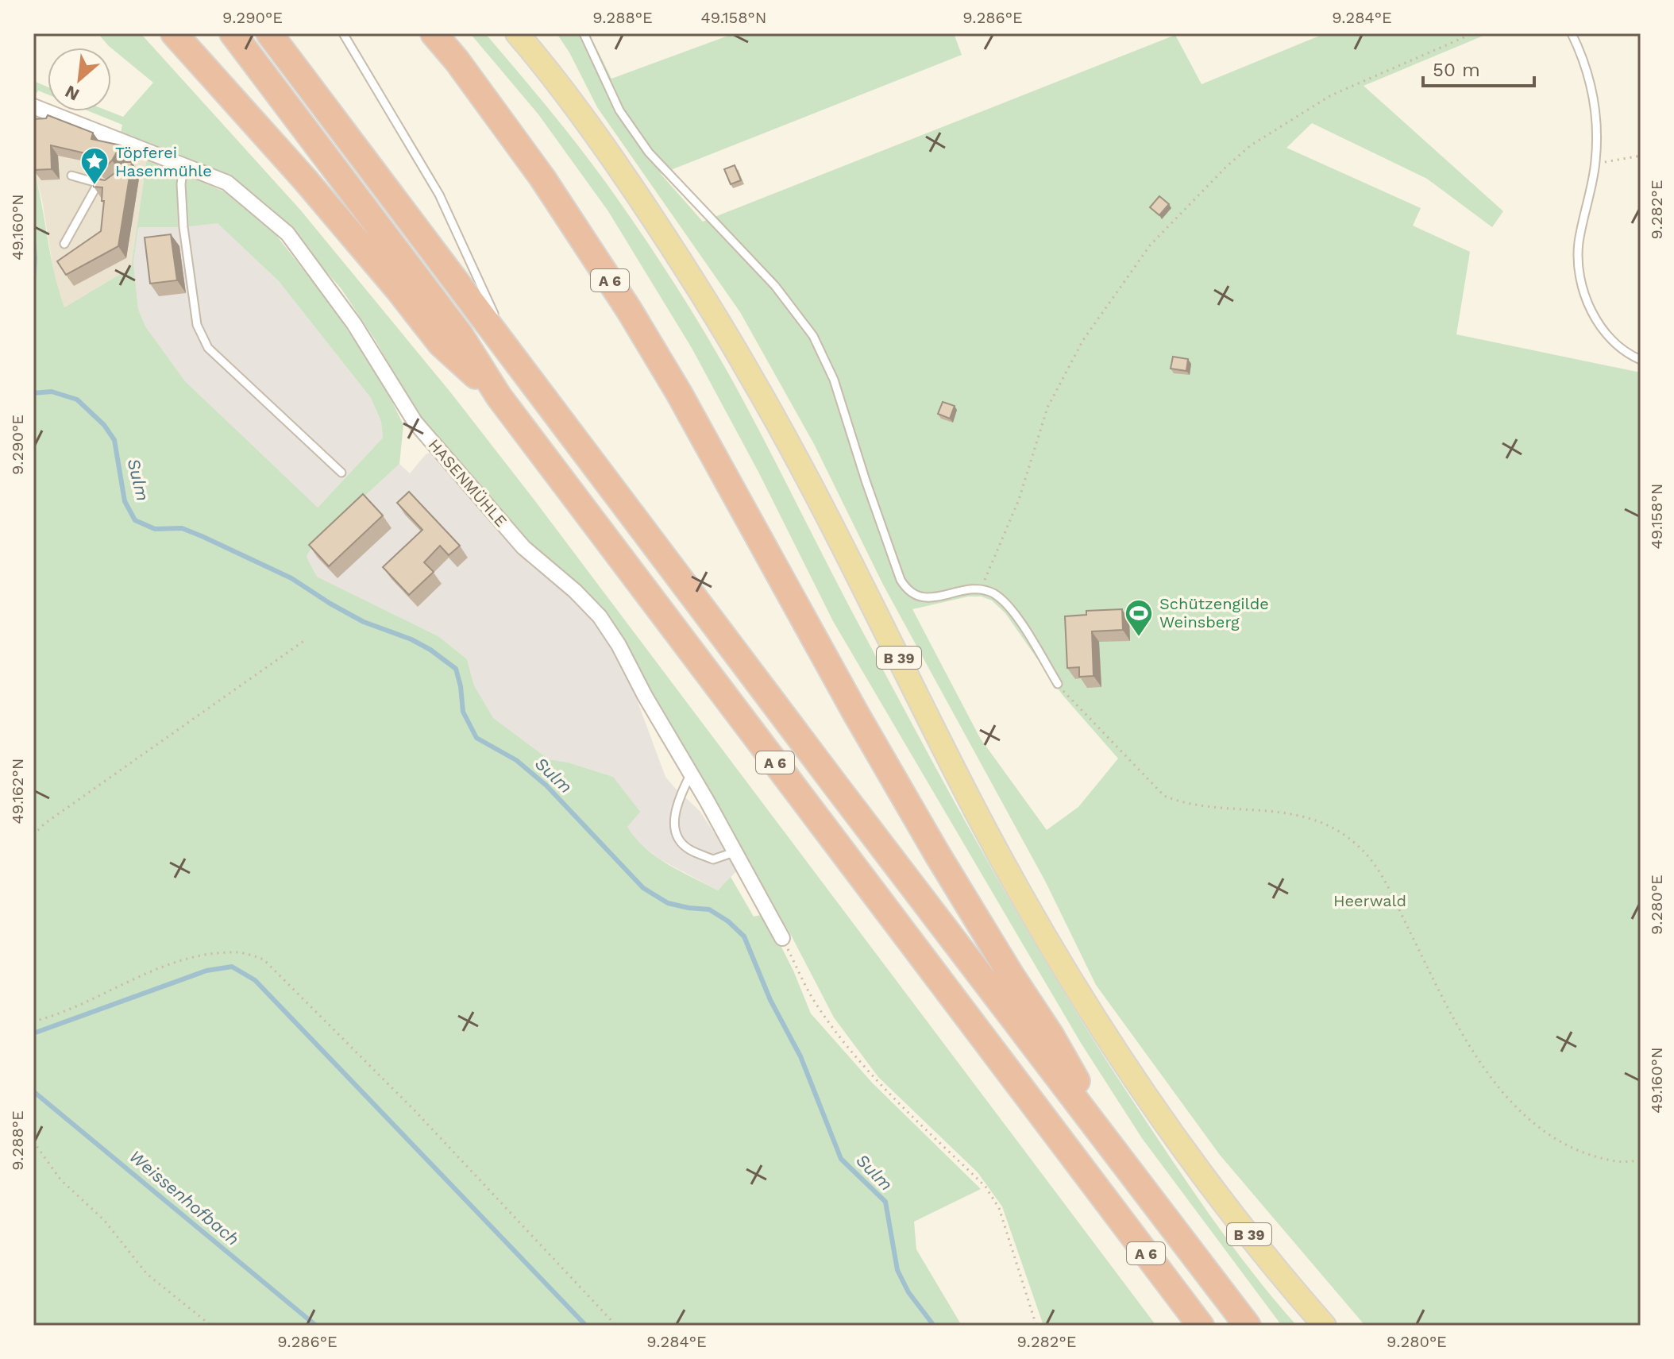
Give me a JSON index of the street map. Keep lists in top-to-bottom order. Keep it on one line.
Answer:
{"streets":{"highway":["A 6"],"main road":["B 39"],"street":["HASENMÜHLE"]},"water":["Sulm","Weissenhofbach"],"parks":["Heerwald"],"places":{"place":["Töpferei Hasenmühle"],"sports":["Schützengilde Weinsberg"]},"scale_bar":"50 m","north":"bottom left","coordinates":["9.290°E","9.288°E","49.158°N","9.286°E","9.284°E","9.282°E","49.160°N","49.162°N","9.280°E"]}
